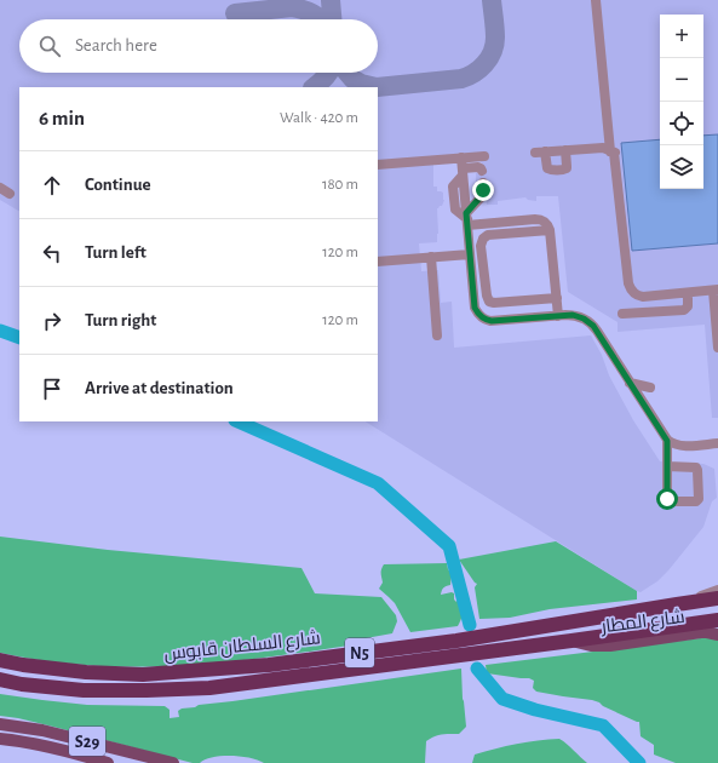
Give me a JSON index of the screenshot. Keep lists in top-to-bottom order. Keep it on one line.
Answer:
{"streets":{"highway":["شارع السلطان قابوس","N5"],"main road":["شارع المطار","S29"]},"crossings":[["شارع المطار","شارع السلطان قابوس"]],"page":{"map_buttons":["+","−"],"search":"Search here","heading":["6 min","Walk · 420 m"],"list":[["Continue","180 m"],["Turn left","120 m"],["Turn right","120 m"],"Arrive at destination"]}}
